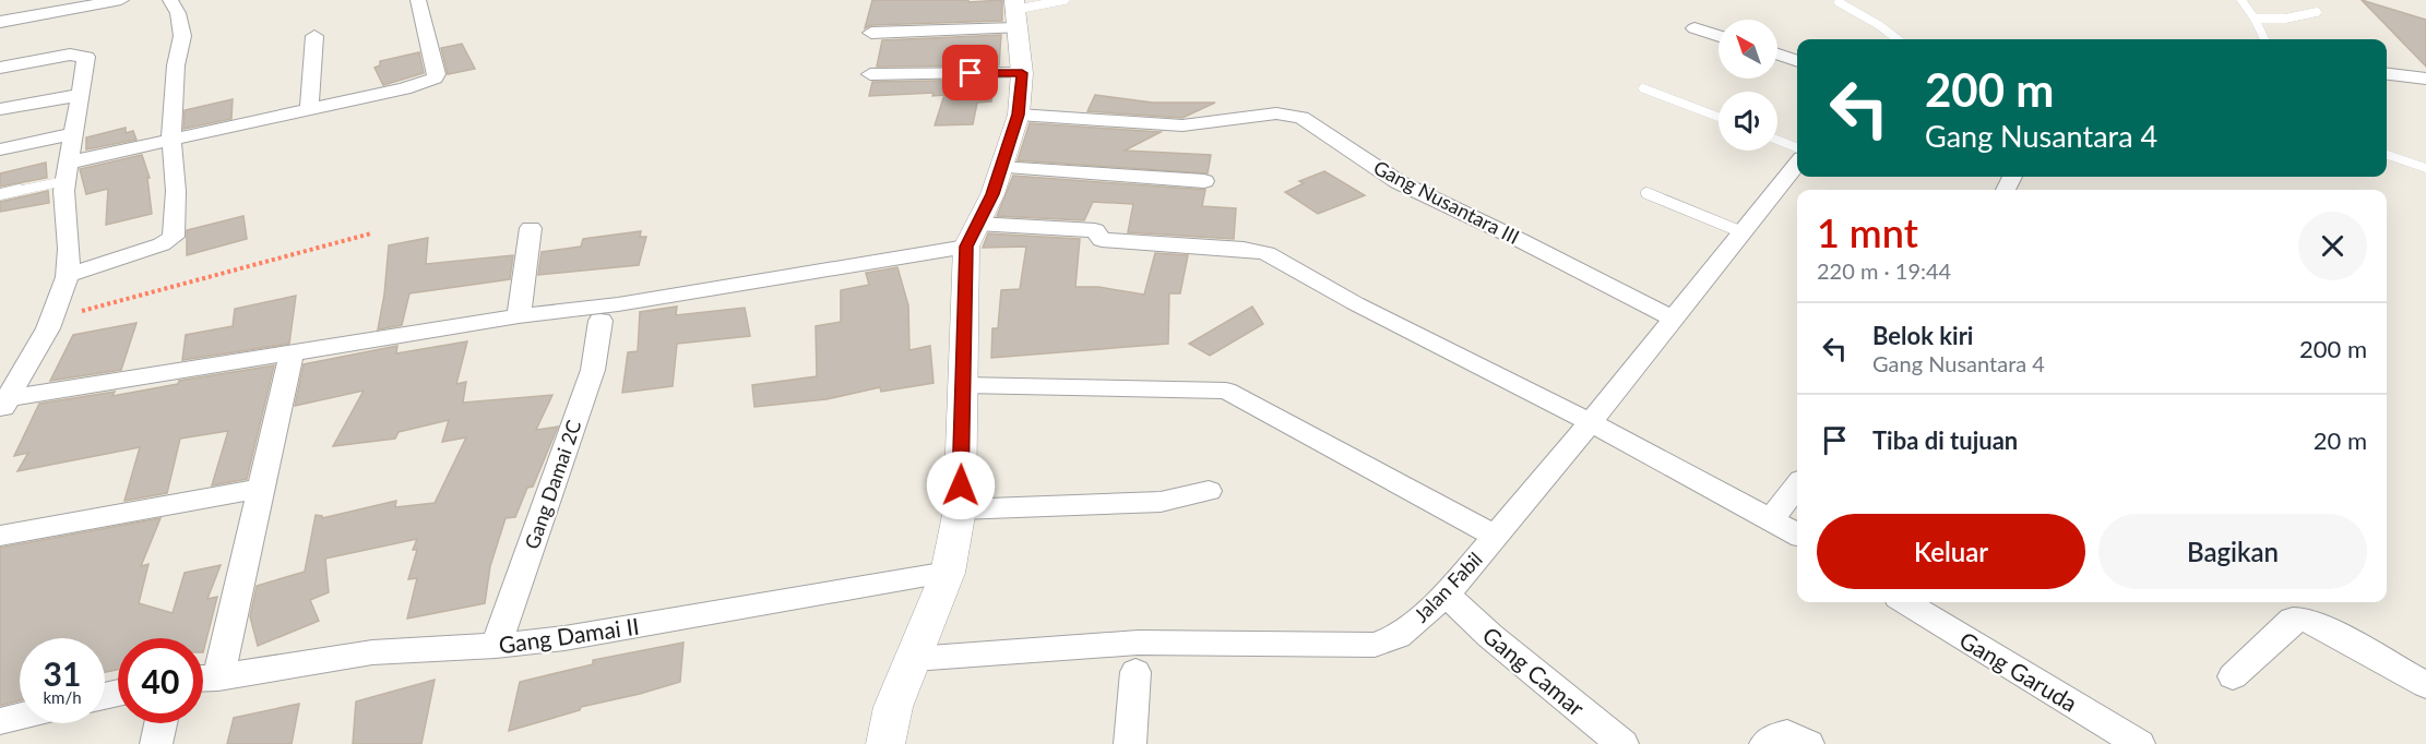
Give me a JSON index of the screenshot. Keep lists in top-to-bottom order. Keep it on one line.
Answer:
{"streets":{"street":["Gang Nusantara III","Gang Damai 2C","Jalan Fabil","Gang Damai II","Gang Camar","Gang Garuda"]},"crossings":[["Gang Nusantara III","Jalan Fabil"],["Gang Damai 2C","Gang Damai II"],["Jalan Fabil","Gang Camar"]],"north":"top left","page":{"turn":["200 m","Gang Nusantara 4"],"heading":["1 mnt","220 m · 19:44"],"list":[{"name":"Belok kiri","note":"Gang Nusantara 4","value":"200 m"},{"name":"Tiba di tujuan","value":"20 m"}],"buttons":["Keluar","Bagikan"],"speed":"31 km/h","limit":"40"}}
